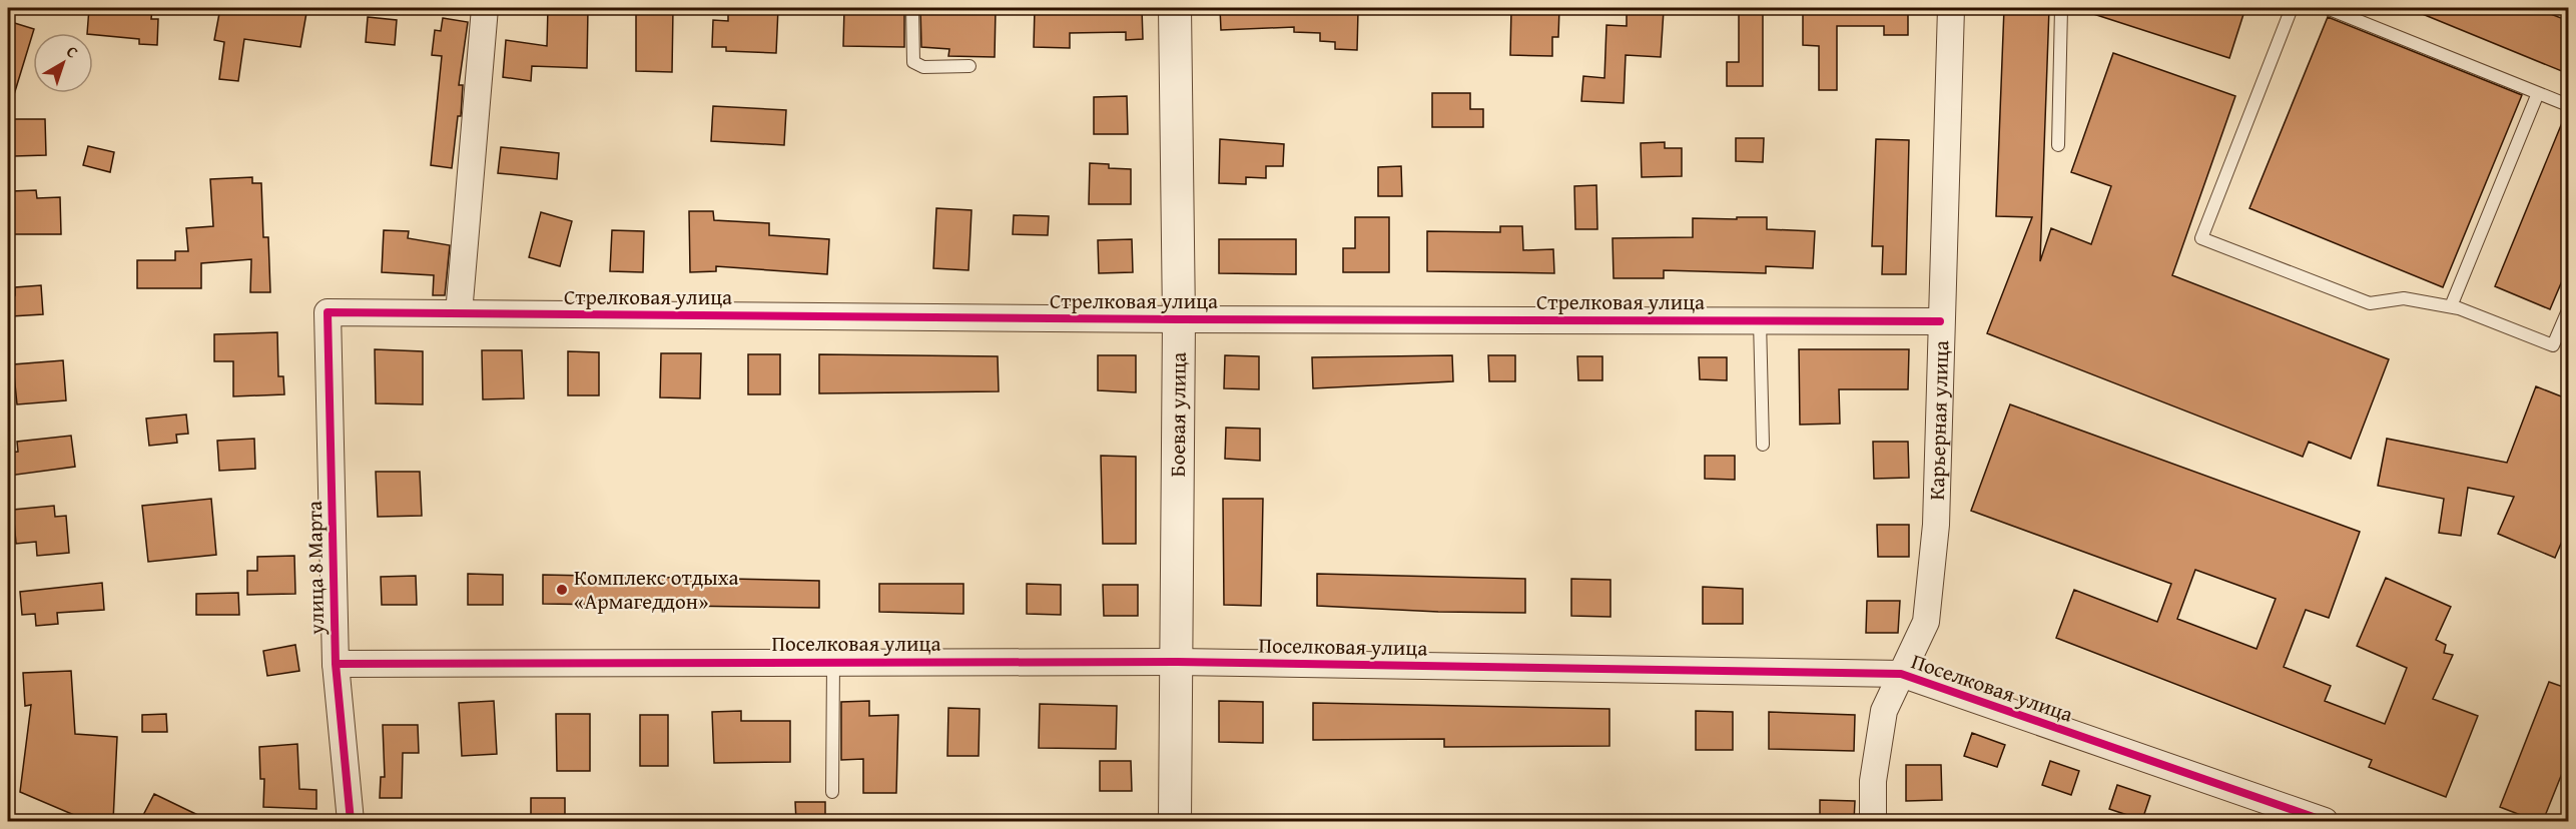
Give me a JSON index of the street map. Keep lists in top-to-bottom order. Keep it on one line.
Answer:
{"streets":{"street":["Стрелковая улица","Боевая улица","Карьерная улица","улица 8 Марта","Поселковая улица"]},"crossings":[["Стрелковая улица","Боевая улица"],["Стрелковая улица","Карьерная улица"],["Стрелковая улица","улица 8 Марта"],["Боевая улица","Поселковая улица"],["Карьерная улица","Поселковая улица"],["улица 8 Марта","Поселковая улица"]],"places":["Комплекс отдыха «Армагеддон»"],"north":"top right"}
